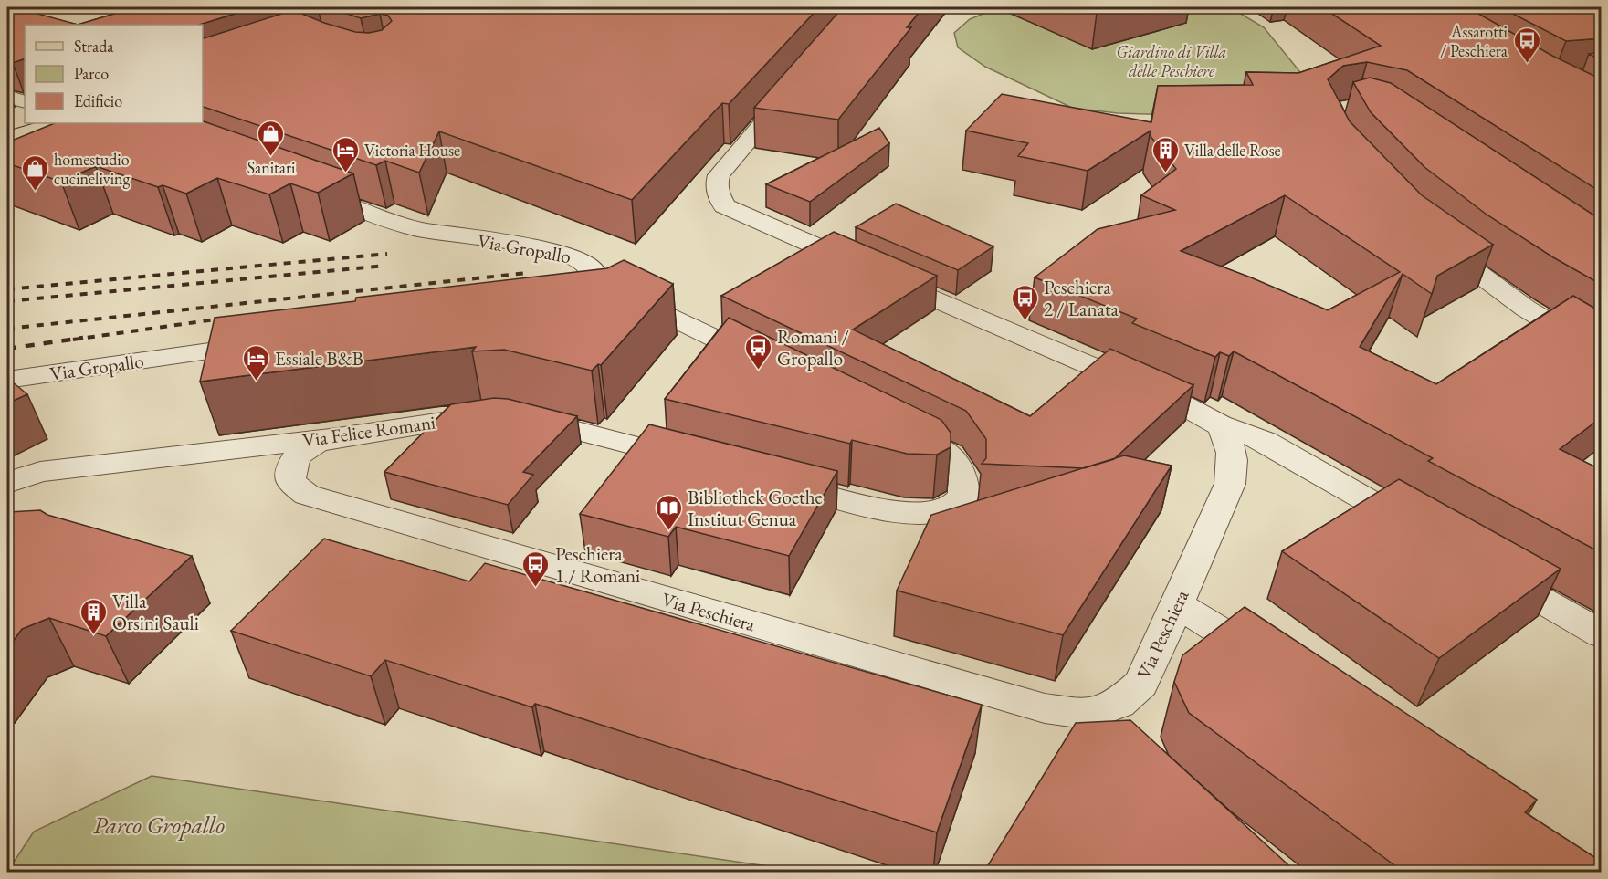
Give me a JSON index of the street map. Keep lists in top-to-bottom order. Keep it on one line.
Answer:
{"streets":{"street":["Via Gropallo","Via Felice Romani","Via Peschiera"]},"crossings":[["Via Felice Romani","Via Peschiera"]],"parks":["Giardino di Villa delle Peschiere","Parco Gropallo"],"places":{"bus stop":["Assarotti / Peschiera","Peschiera 2 / Lanata","Romani / Gropallo","Peschiera 1 / Romani"],"shop":["Sanitari","homestudio cucineliving"],"hotel":["Victoria House","Essiale B&B"],"building":["Villa delle Rose","Villa Orsini Sauli"],"library":["Bibliothek Goethe Institut Genua"]},"legend":["Strada","Parco","Edificio"]}
